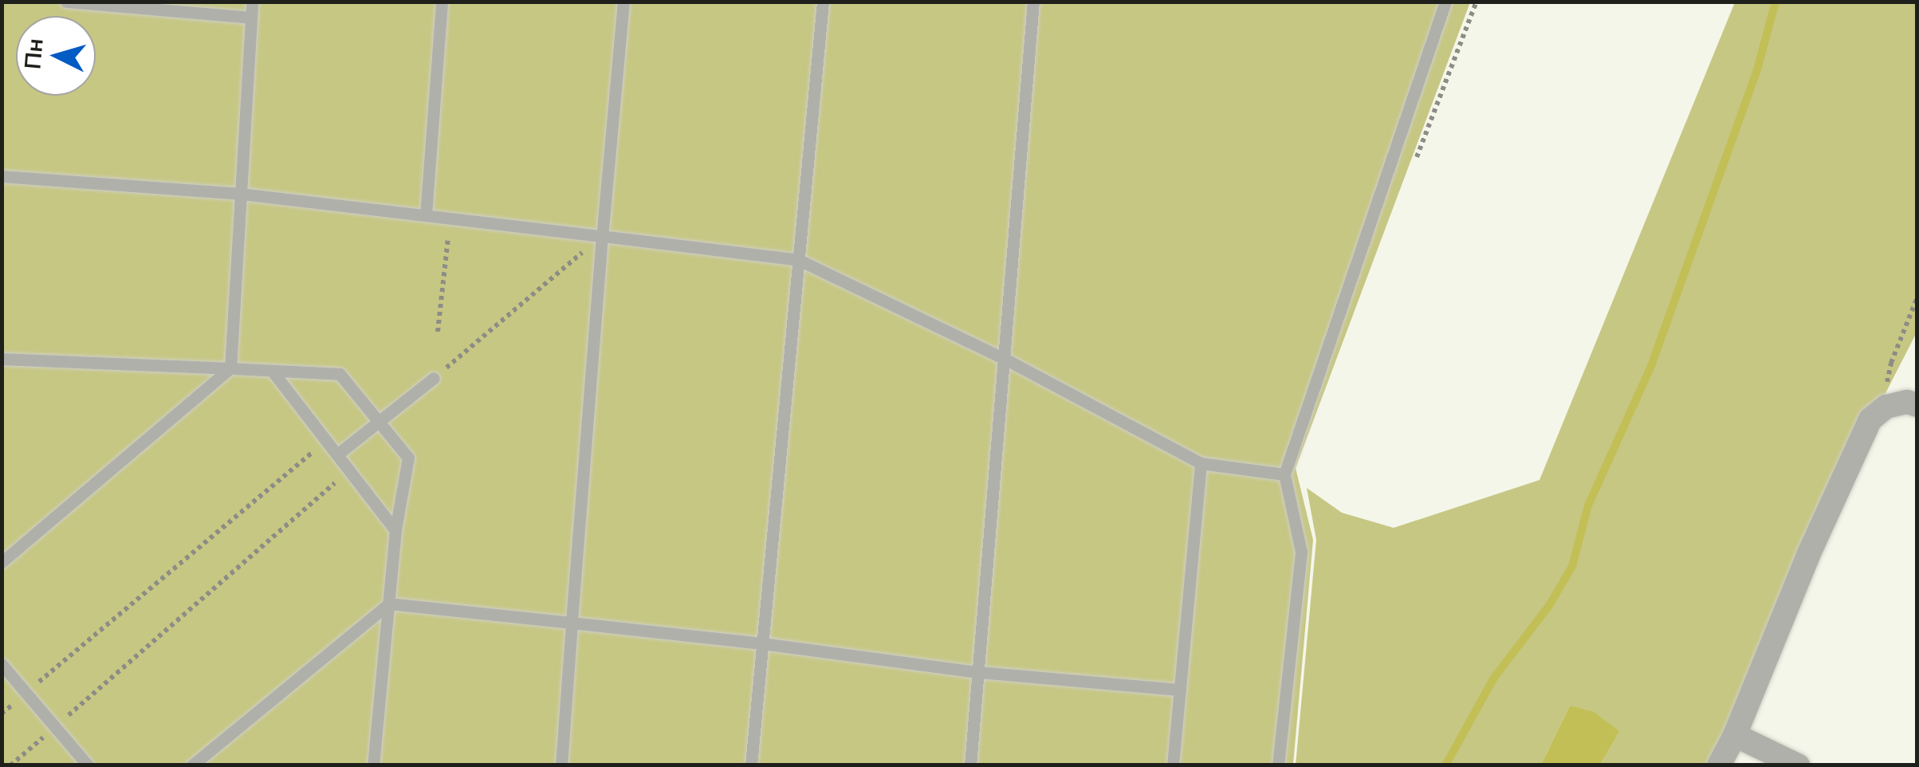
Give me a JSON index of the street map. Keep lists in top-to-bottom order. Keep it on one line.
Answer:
{"north":"left"}
